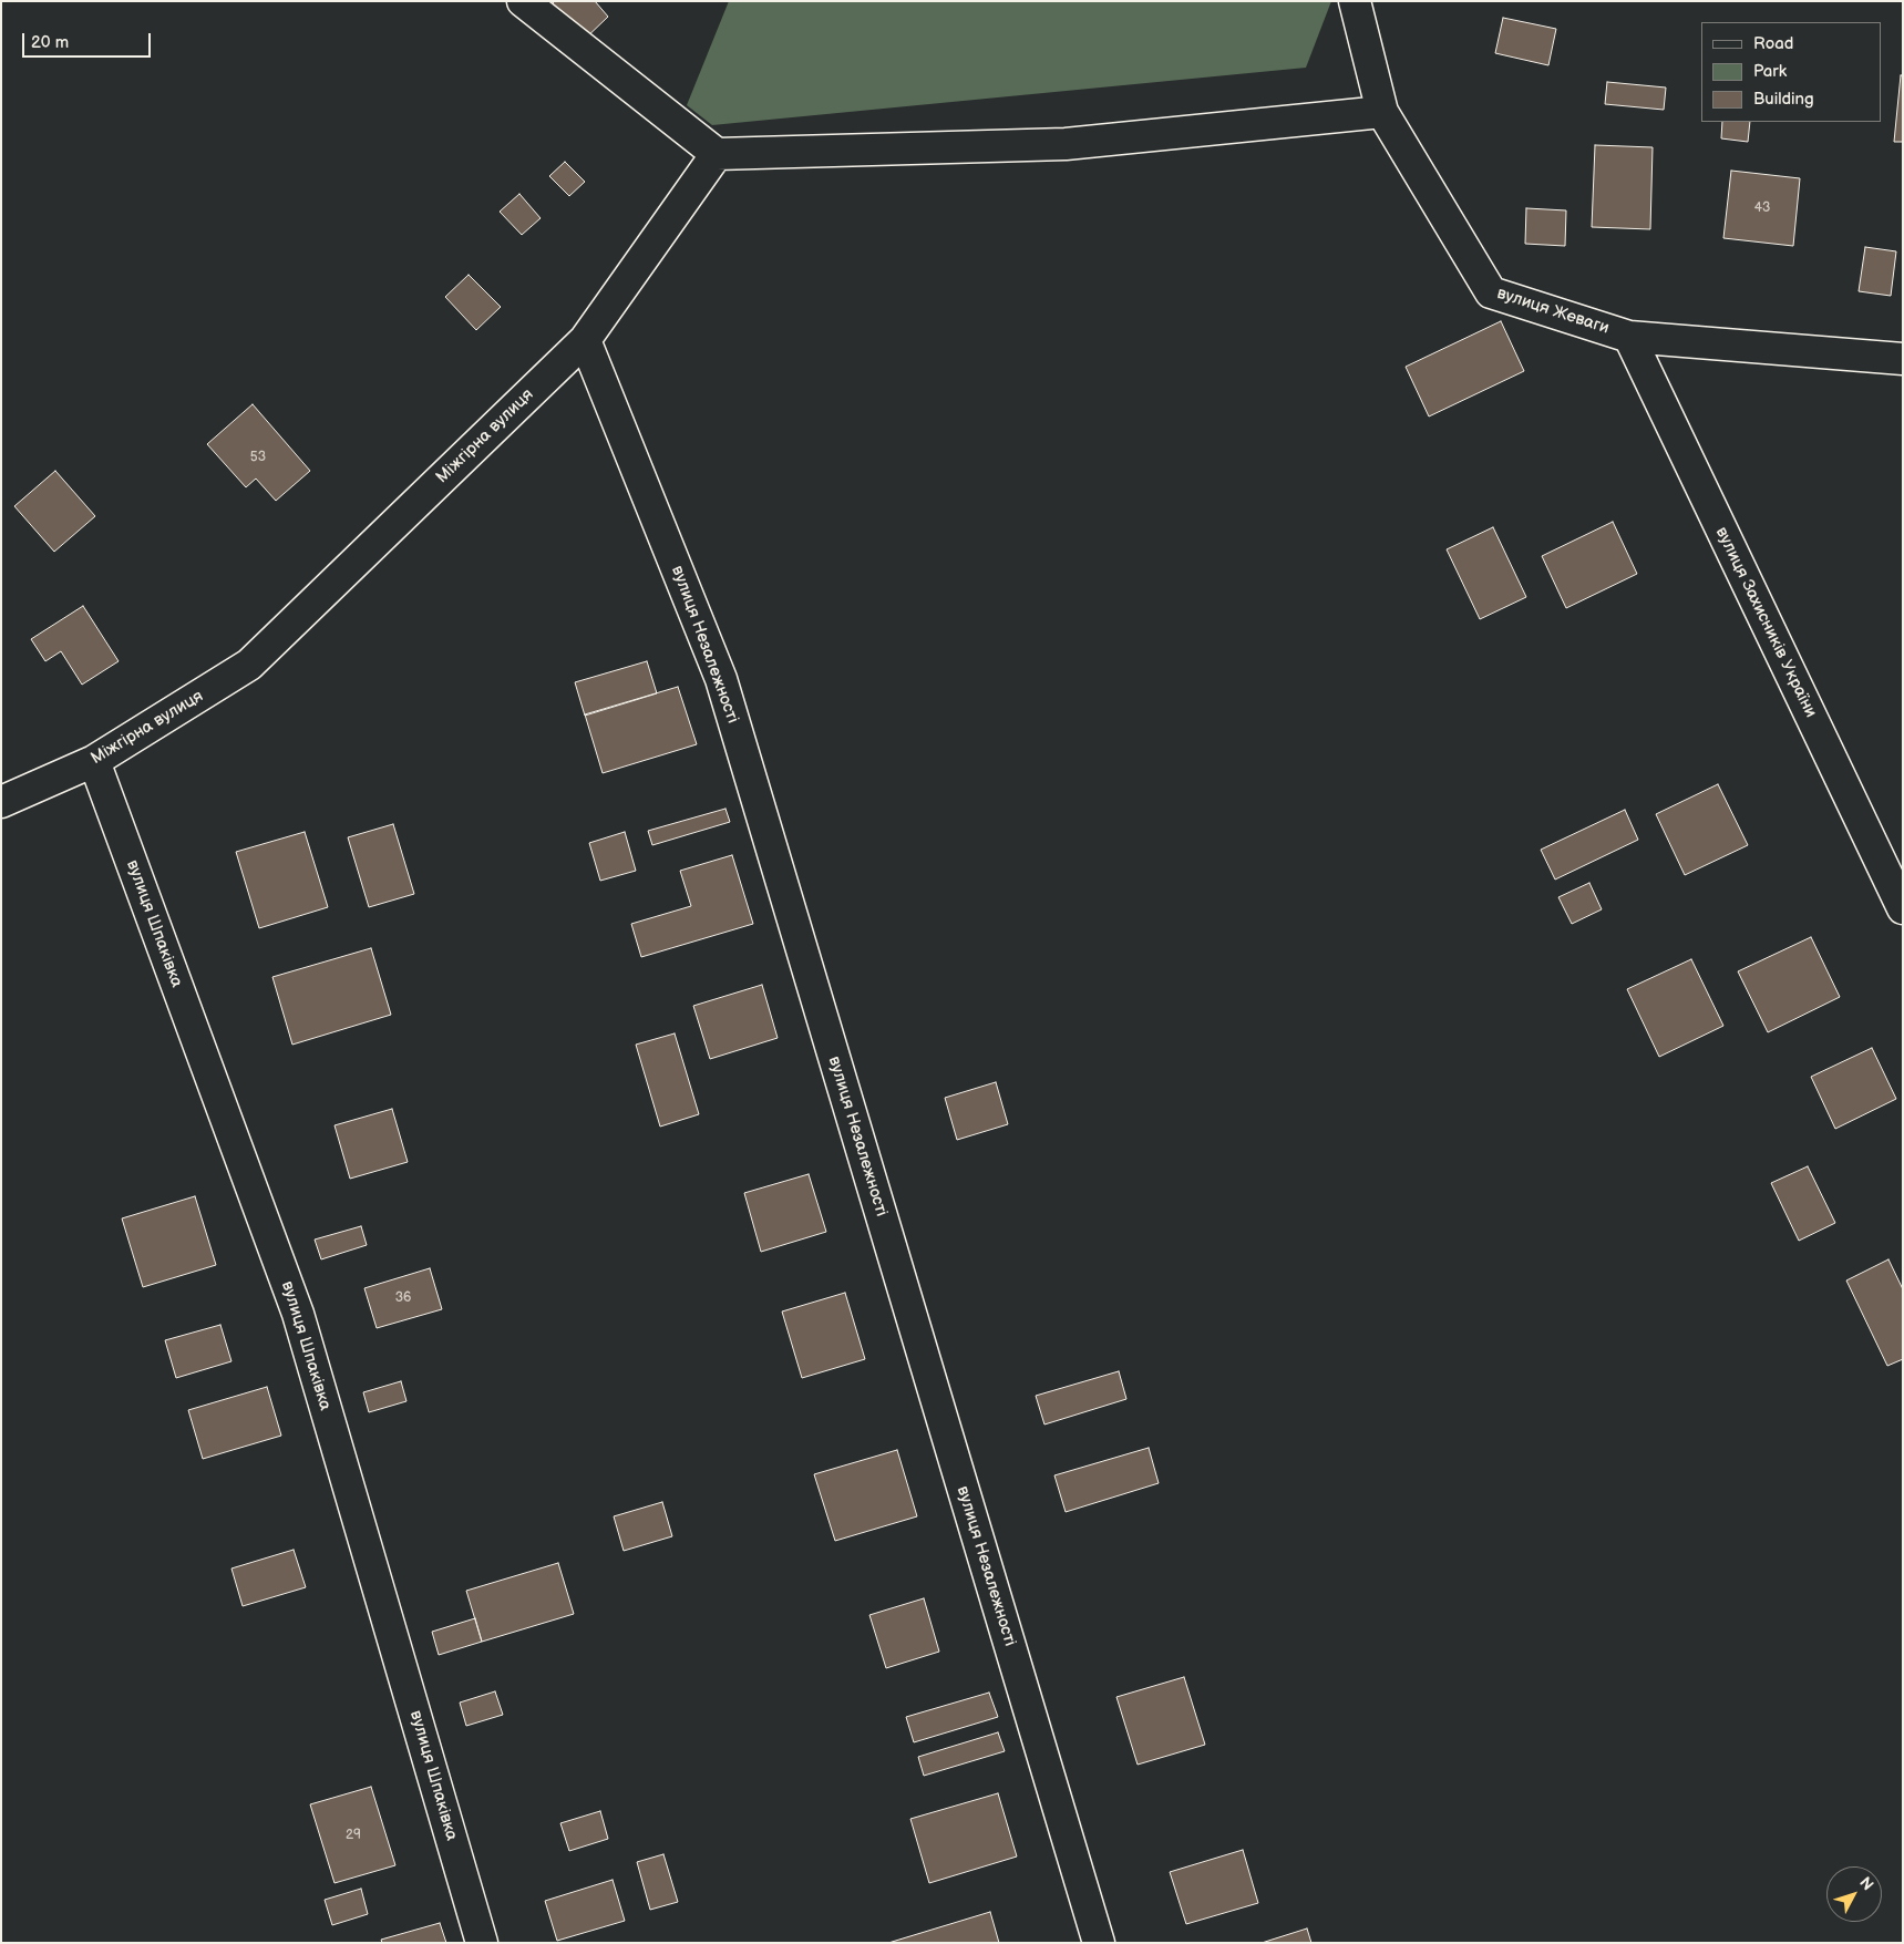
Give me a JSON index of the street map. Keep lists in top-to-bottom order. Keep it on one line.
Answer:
{"streets":{"street":["вулиця Жеваги","Міжгірна вулиця","вулиця Захисників України","вулиця Незалежності","вулиця Шпаківка"]},"crossings":[["вулиця Жеваги","вулиця Захисників України"],["Міжгірна вулиця","вулиця Незалежності"],["Міжгірна вулиця","вулиця Шпаківка"]],"house_numbers":["43","53","36","29"],"legend":["Road","Park","Building"],"scale_bar":"20 m","north":"top right"}
